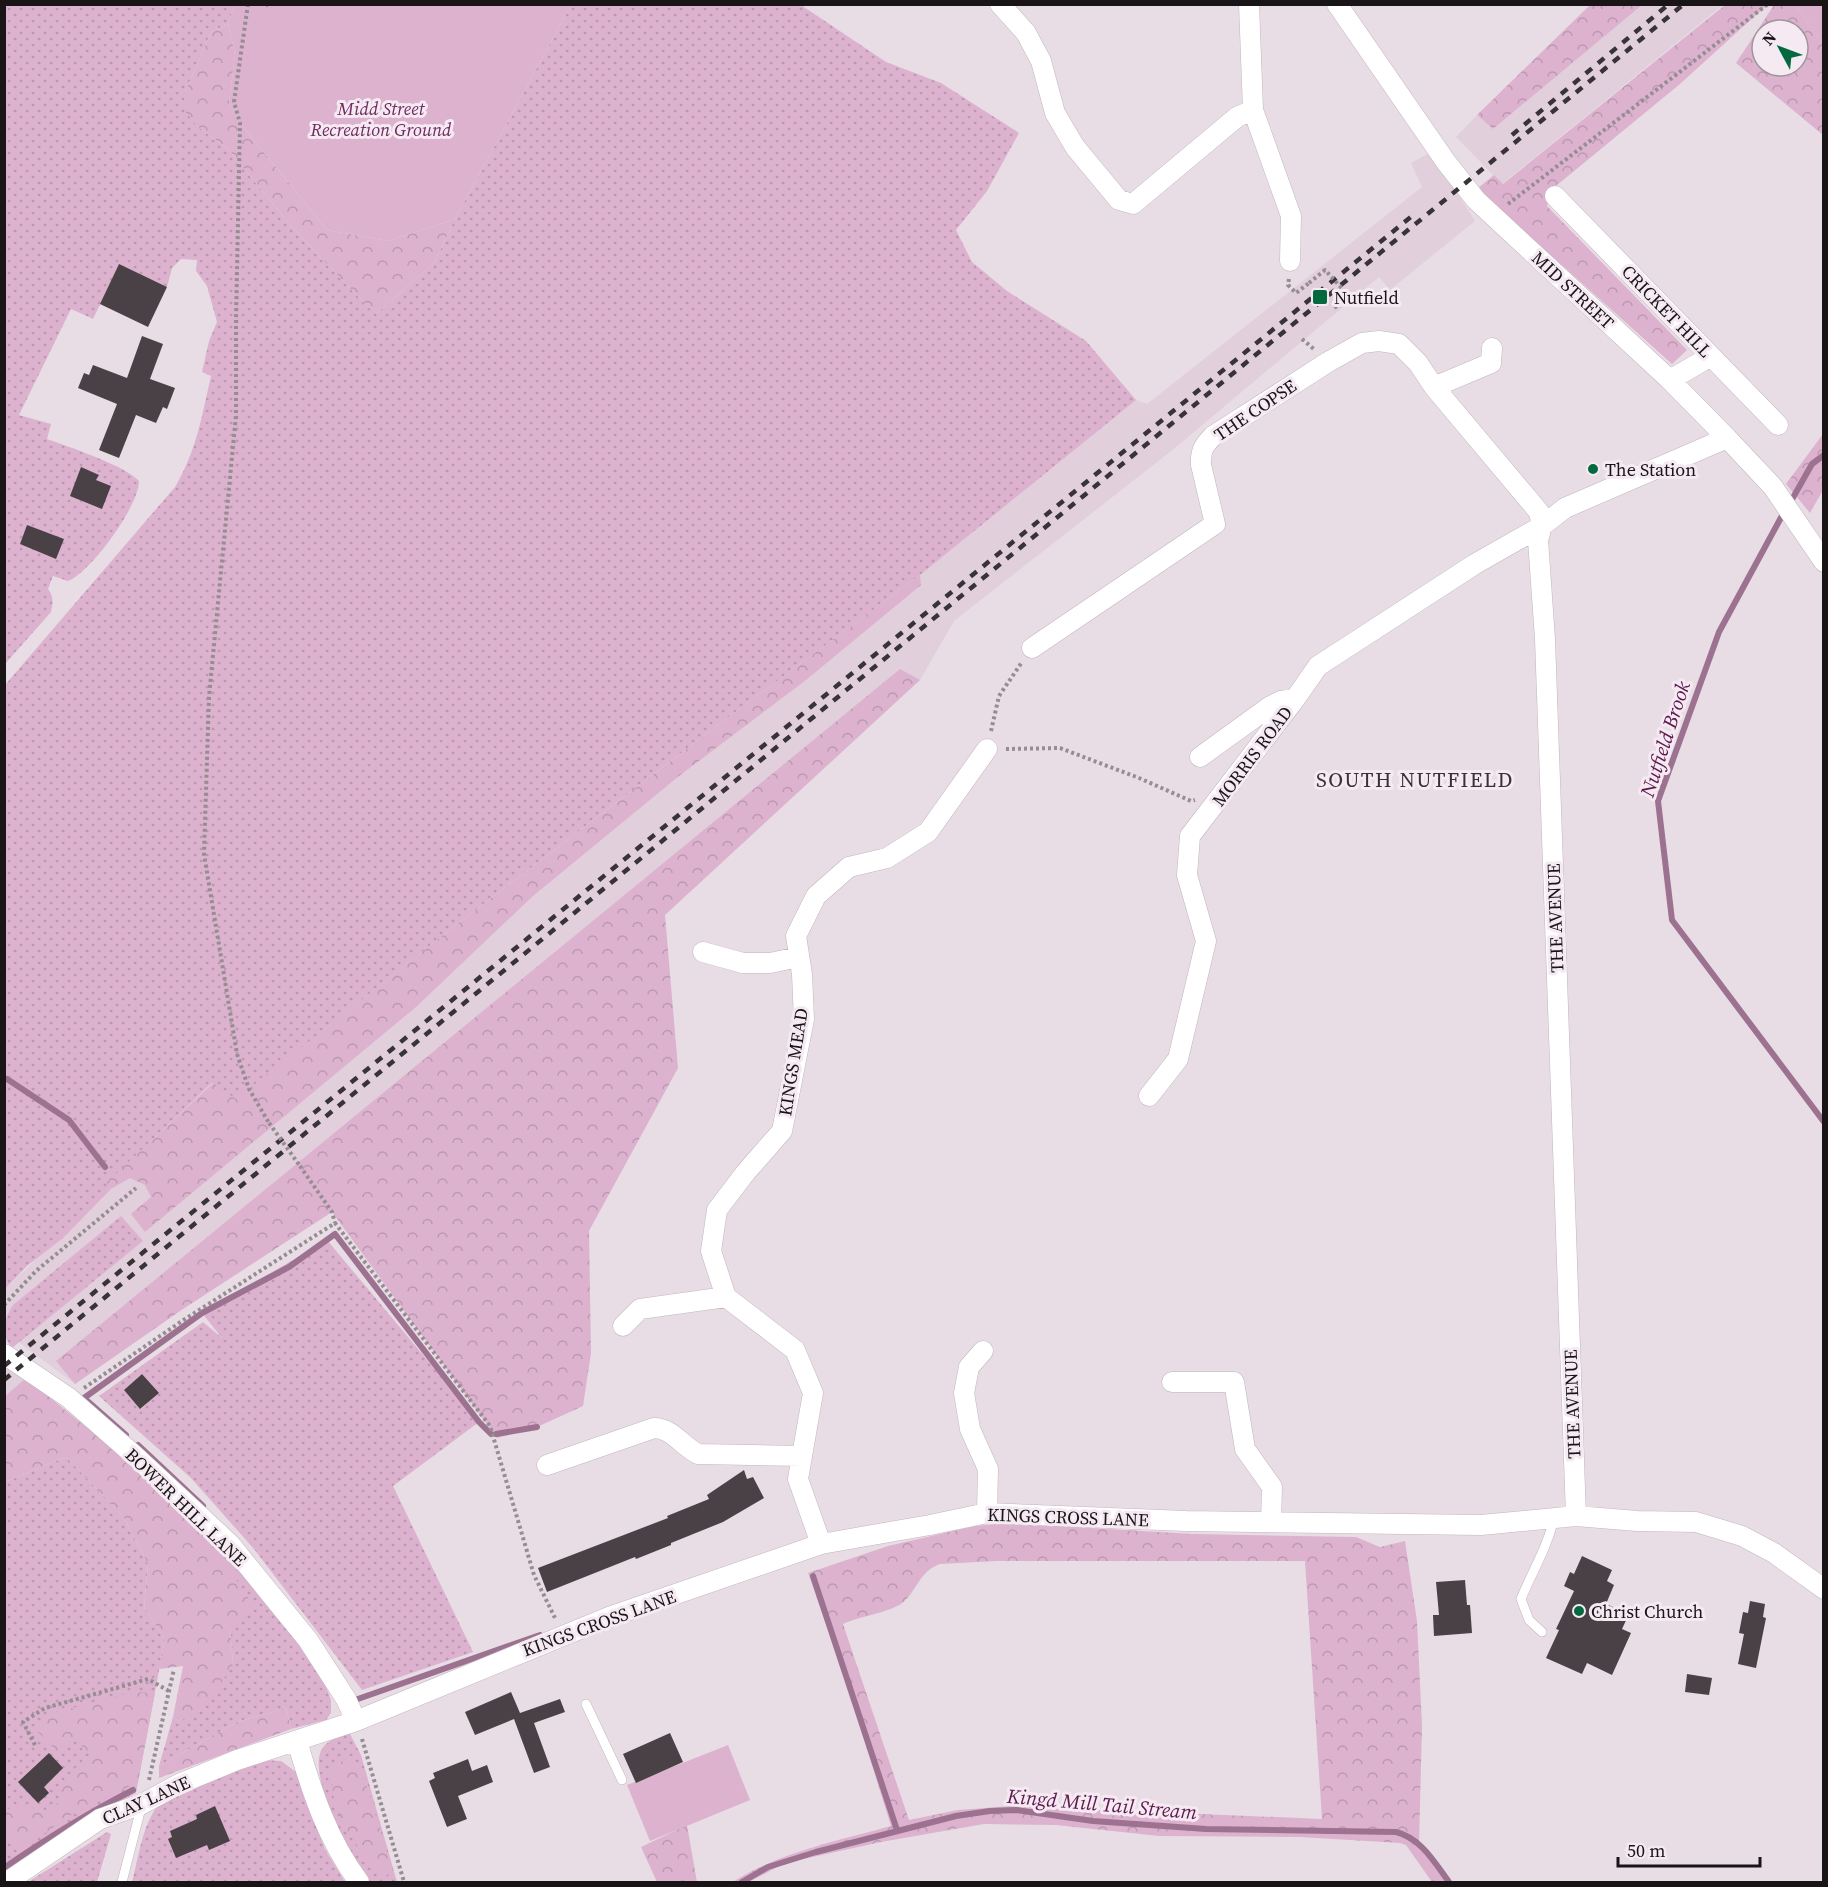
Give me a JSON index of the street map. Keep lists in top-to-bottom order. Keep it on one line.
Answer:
{"streets":{"street":["MID STREET","CRICKET HILL","THE COPSE","MORRIS ROAD","THE AVENUE","KINGS MEAD","BOWER HILL LANE","KINGS CROSS LANE","CLAY LANE"]},"crossings":[["MORRIS ROAD","THE AVENUE"],["THE AVENUE","KINGS CROSS LANE"],["BOWER HILL LANE","KINGS CROSS LANE"],["KINGS CROSS LANE","CLAY LANE"]],"districts":["SOUTH NUTFIELD"],"water":["Nutfield Brook","Kingd Mill Tail Stream"],"parks":["Midd Street Recreation Ground"],"places":{"transit":["Nutfield"],"other":["The Station","Christ Church"]},"scale_bar":"50 m","north":"top left"}
